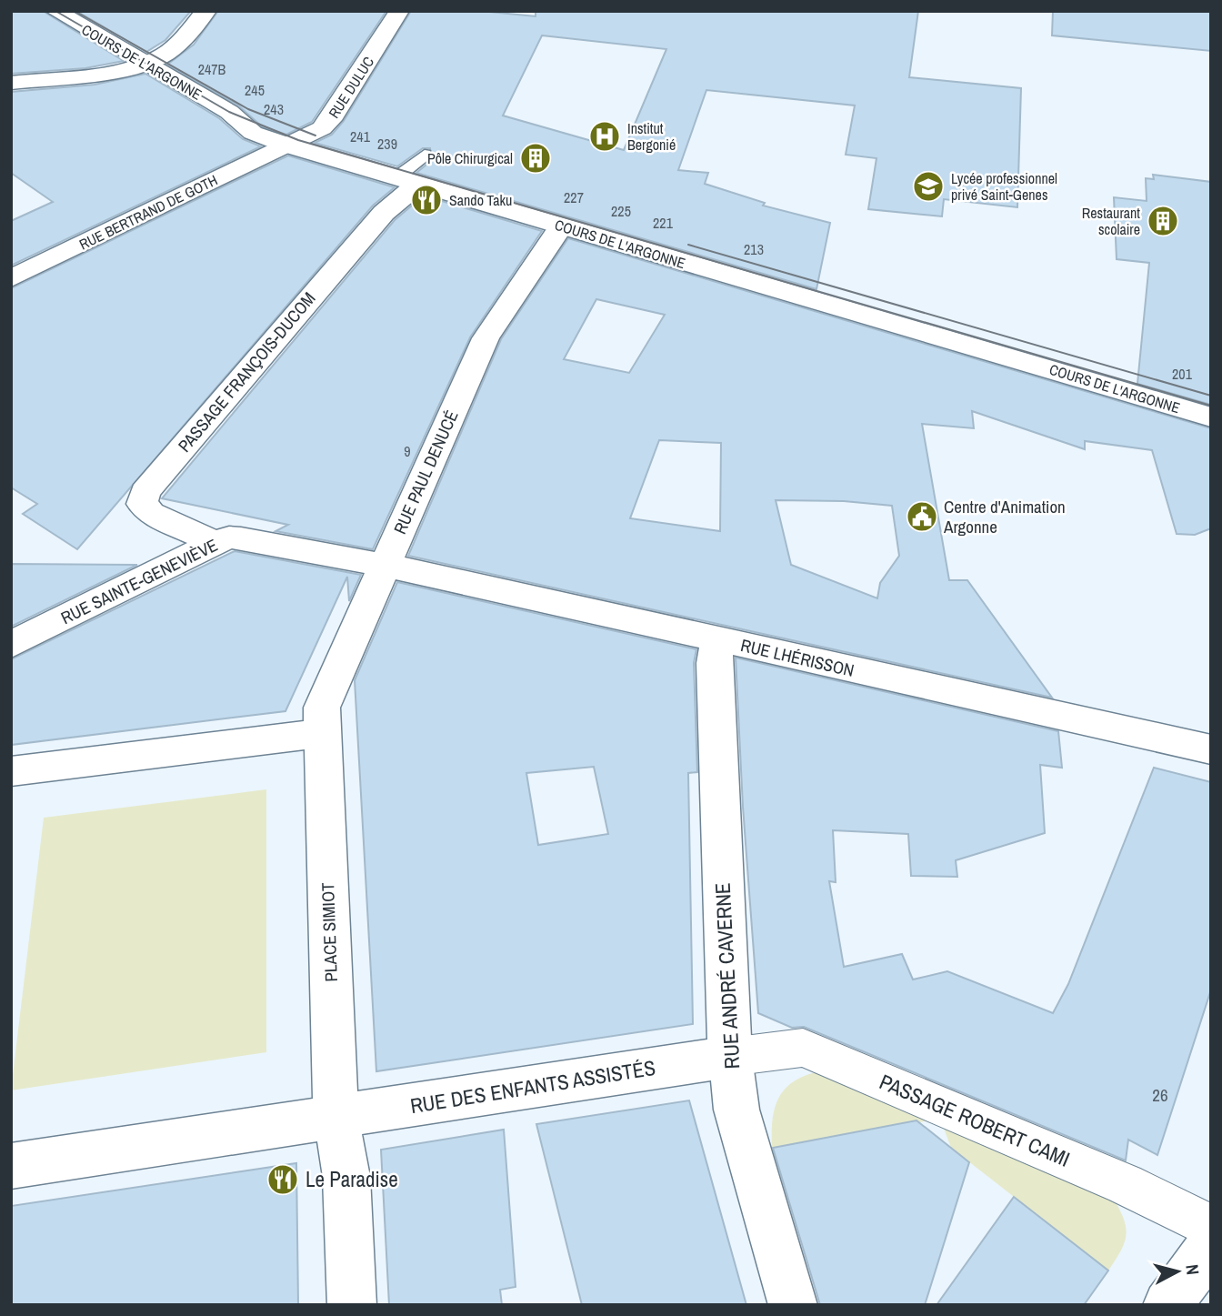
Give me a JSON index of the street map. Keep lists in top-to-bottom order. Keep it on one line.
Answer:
{"streets":{"street":["COURS DE L'ARGONNE","RUE DULUC","RUE BERTRAND DE GOTH","PASSAGE FRANÇOIS-DUCOM","RUE PAUL DENUCÉ","RUE SAINTE-GENEVIÈVE","RUE LHÉRISSON","PLACE SIMIOT","RUE ANDRÉ CAVERNE","RUE DES ENFANTS ASSISTÉS","PASSAGE ROBERT CAMI"]},"crossings":[["COURS DE L'ARGONNE","RUE DULUC"],["COURS DE L'ARGONNE","RUE BERTRAND DE GOTH"],["COURS DE L'ARGONNE","PASSAGE FRANÇOIS-DUCOM"],["COURS DE L'ARGONNE","RUE PAUL DENUCÉ"],["RUE DULUC","RUE BERTRAND DE GOTH"],["PASSAGE FRANÇOIS-DUCOM","RUE SAINTE-GENEVIÈVE"],["RUE PAUL DENUCÉ","RUE SAINTE-GENEVIÈVE"],["RUE PAUL DENUCÉ","RUE LHÉRISSON"],["RUE PAUL DENUCÉ","PLACE SIMIOT"],["RUE SAINTE-GENEVIÈVE","RUE LHÉRISSON"],["RUE LHÉRISSON","RUE ANDRÉ CAVERNE"],["PLACE SIMIOT","RUE DES ENFANTS ASSISTÉS"],["RUE ANDRÉ CAVERNE","RUE DES ENFANTS ASSISTÉS"],["RUE ANDRÉ CAVERNE","PASSAGE ROBERT CAMI"],["RUE DES ENFANTS ASSISTÉS","PASSAGE ROBERT CAMI"]],"places":{"hospital":["Institut Bergonié"],"building":["Pôle Chirurgical","Restaurant scolaire"],"school or university":["Lycée professionnel privé Saint-Genes"],"restaurant":["Sando Taku","Le Paradise"],"public building":["Centre d'Animation Argonne"]},"house_numbers":["247B","245","243","241","239","227","225","221","213","201","9","26"],"north":"right"}
